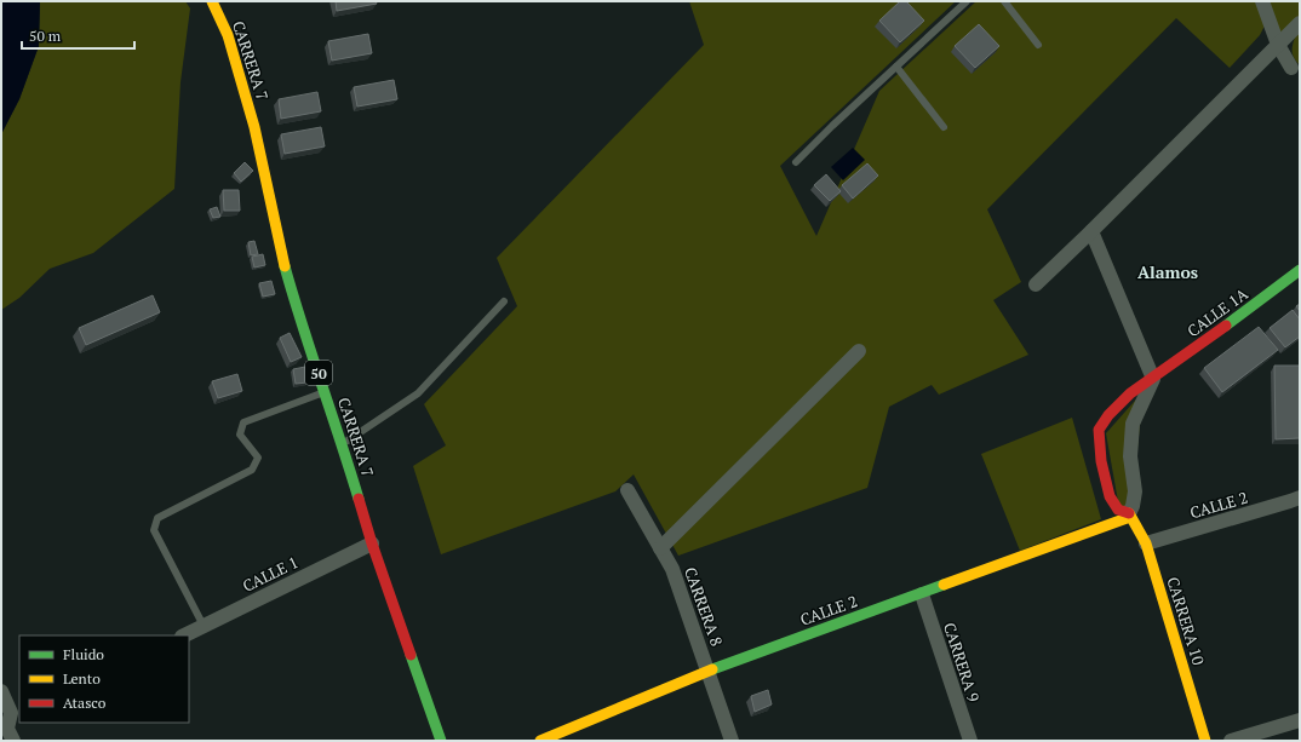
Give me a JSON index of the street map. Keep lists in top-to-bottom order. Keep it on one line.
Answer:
{"streets":{"main road":["CARRERA 7","CALLE 1A","50","CALLE 2","CARRERA 10"],"street":["CALLE 1","CARRERA 8","CARRERA 9"]},"crossings":[["CARRERA 7","CALLE 1"],["CALLE 1A","CARRERA 10"],["CALLE 2","CARRERA 8"],["CALLE 2","CARRERA 10"],["CALLE 2","CARRERA 9"]],"districts":["Alamos"],"legend":["Fluido","Lento","Atasco"],"scale_bar":"50 m"}
